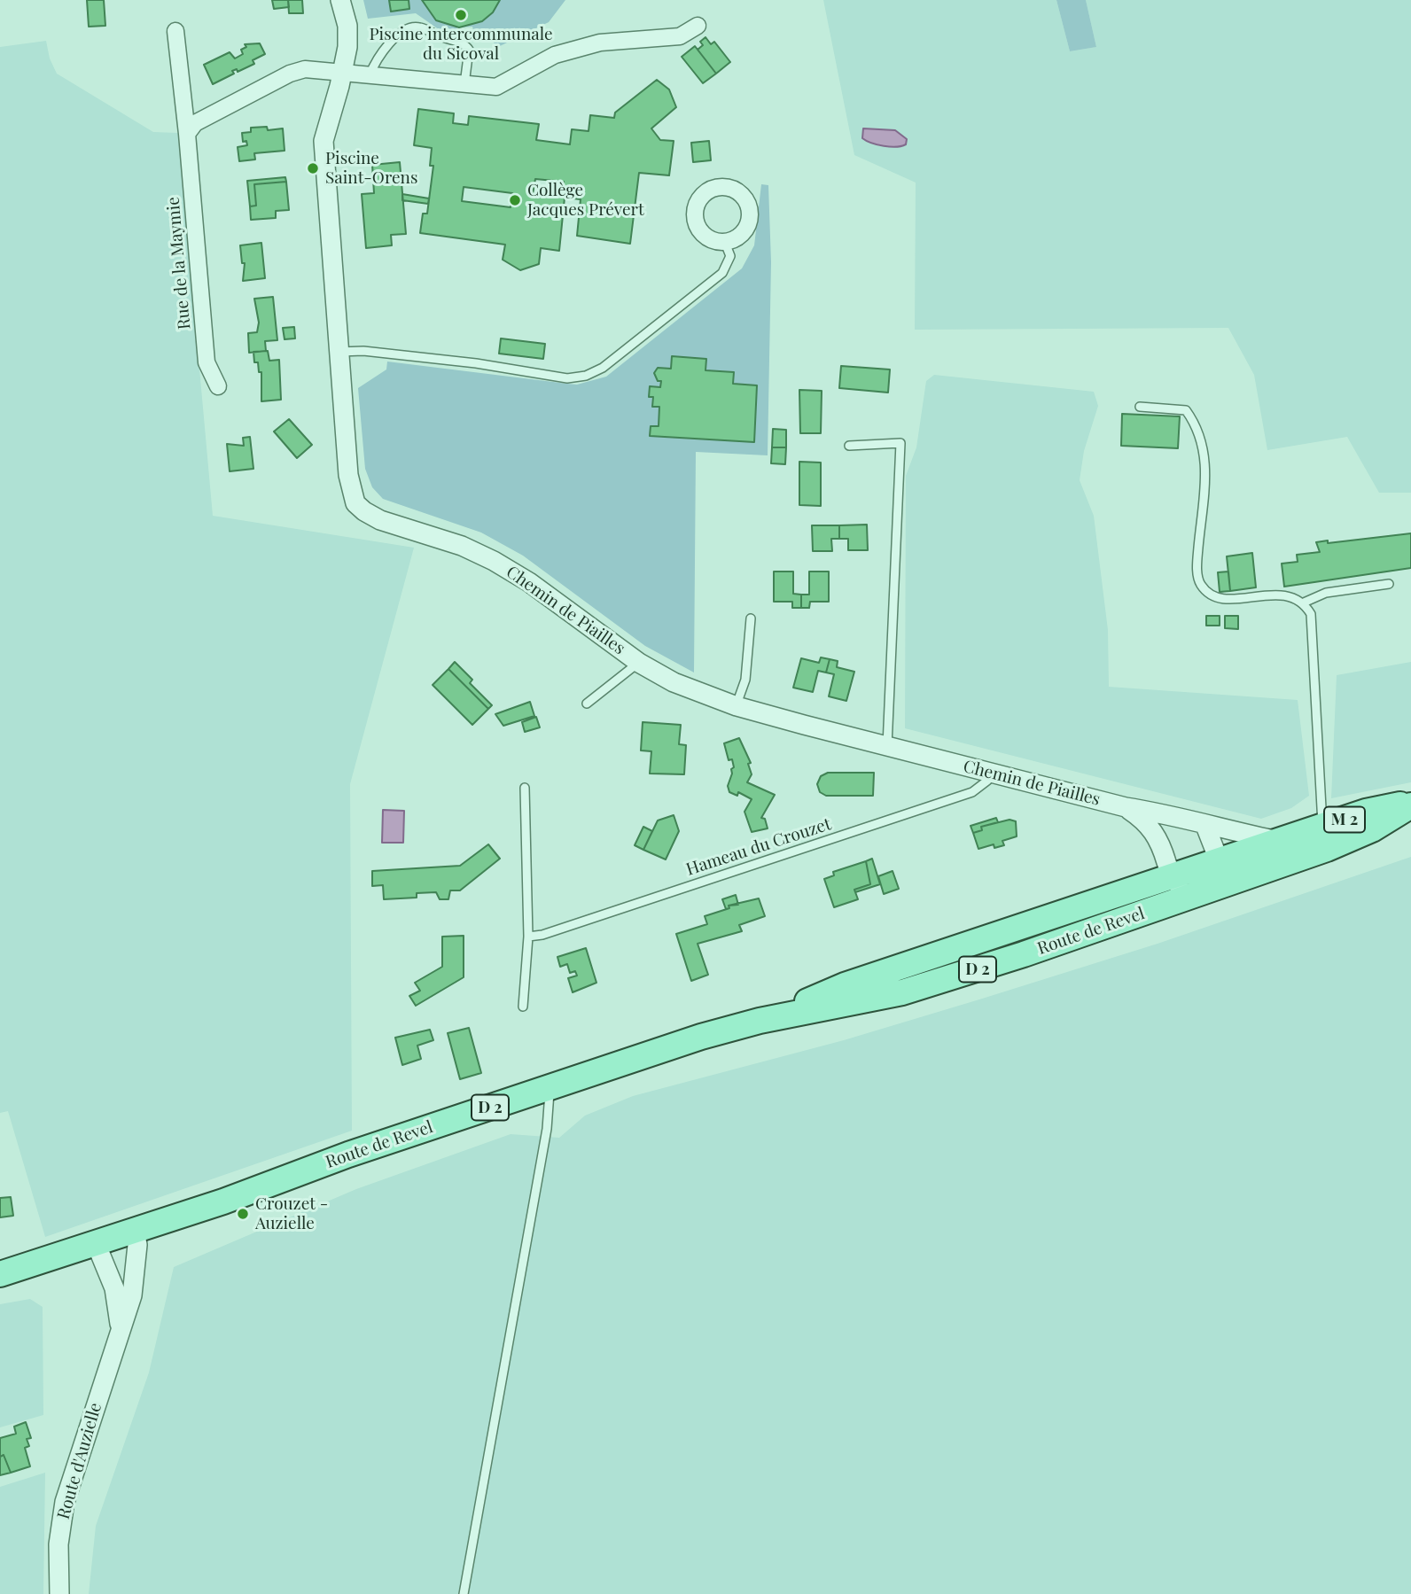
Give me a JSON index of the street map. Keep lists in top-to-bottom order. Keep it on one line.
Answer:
{"streets":{"main road":["M 2","Route de Revel","D 2"],"street":["Rue de la Maymie","Chemin de Piailles","Route d'Auzielle"],"lane":["Hameau du Crouzet"]},"crossings":[["Chemin de Piailles","Hameau du Crouzet"],["Chemin de Piailles","Route de Revel"],["Route de Revel","Route d'Auzielle"]],"places":["Piscine intercommunale du Sicoval","Piscine Saint-Orens","Collège Jacques Prévert","Crouzet - Auzielle"]}
